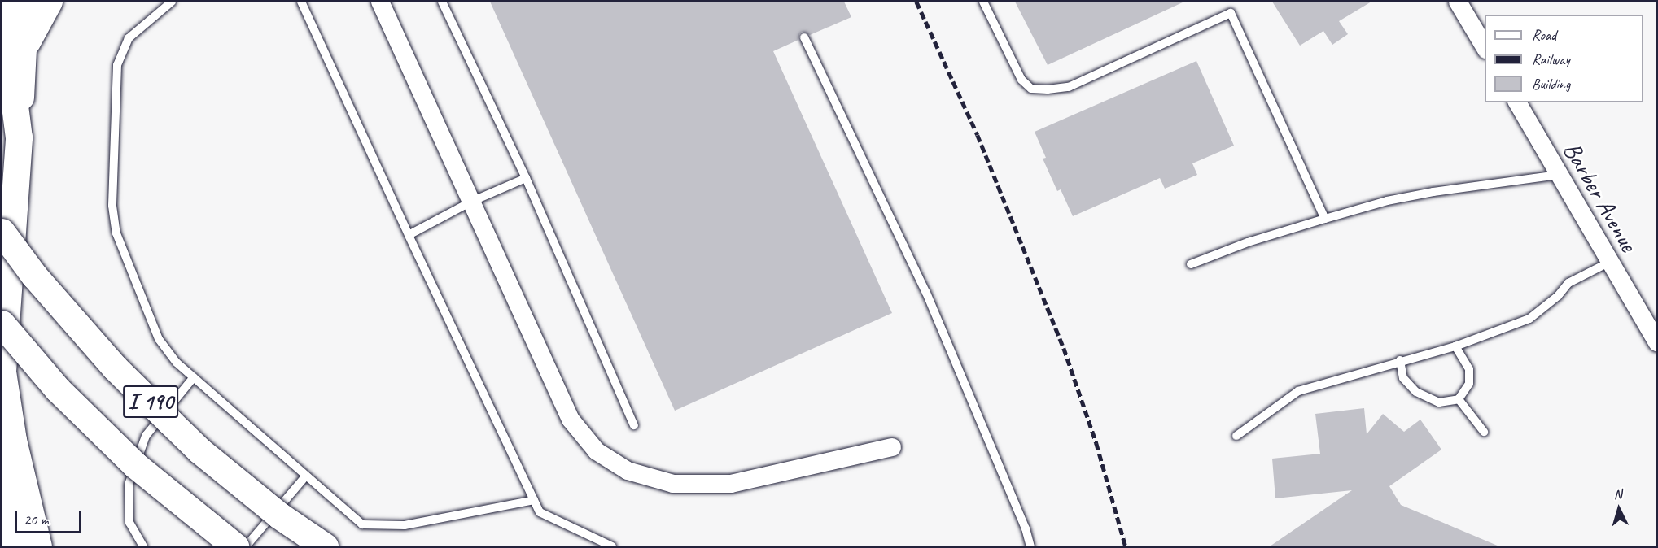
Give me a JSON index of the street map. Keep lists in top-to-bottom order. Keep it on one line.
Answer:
{"streets":{"main road":["I 190"],"street":["Barber Avenue"]},"legend":["Road","Railway","Building"],"scale_bar":"20 m","north":"top"}
